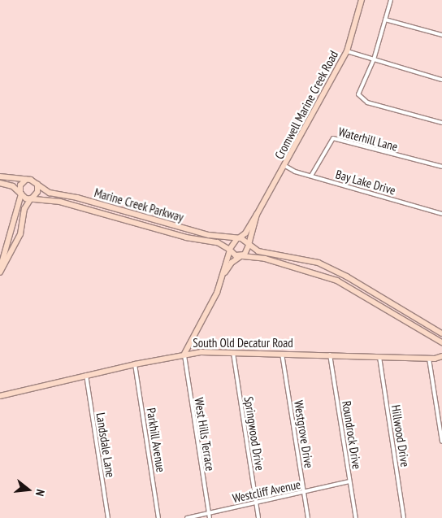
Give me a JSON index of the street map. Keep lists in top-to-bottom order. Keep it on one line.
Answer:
{"streets":{"main road":["Cromwell Marine Creek Road","Marine Creek Parkway","South Old Decatur Road"],"street":["Waterhill Lane","Bay Lake Drive","Springwood Drive","West Hills Terrace","Westgrove Drive","Roundrock Drive","Hillwood Drive","Parkhill Avenue","Landsdale Lane","Westcliff Avenue"]},"crossings":[["Cromwell Marine Creek Road","Bay Lake Drive"],["Cromwell Marine Creek Road","Marine Creek Parkway"],["Waterhill Lane","Bay Lake Drive"],["South Old Decatur Road","Springwood Drive"],["South Old Decatur Road","West Hills Terrace"],["South Old Decatur Road","Westgrove Drive"],["South Old Decatur Road","Roundrock Drive"],["South Old Decatur Road","Hillwood Drive"],["South Old Decatur Road","Parkhill Avenue"],["South Old Decatur Road","Landsdale Lane"],["Springwood Drive","Westcliff Avenue"],["West Hills Terrace","Westcliff Avenue"],["Westgrove Drive","Westcliff Avenue"],["Roundrock Drive","Westcliff Avenue"]],"north":"right"}
